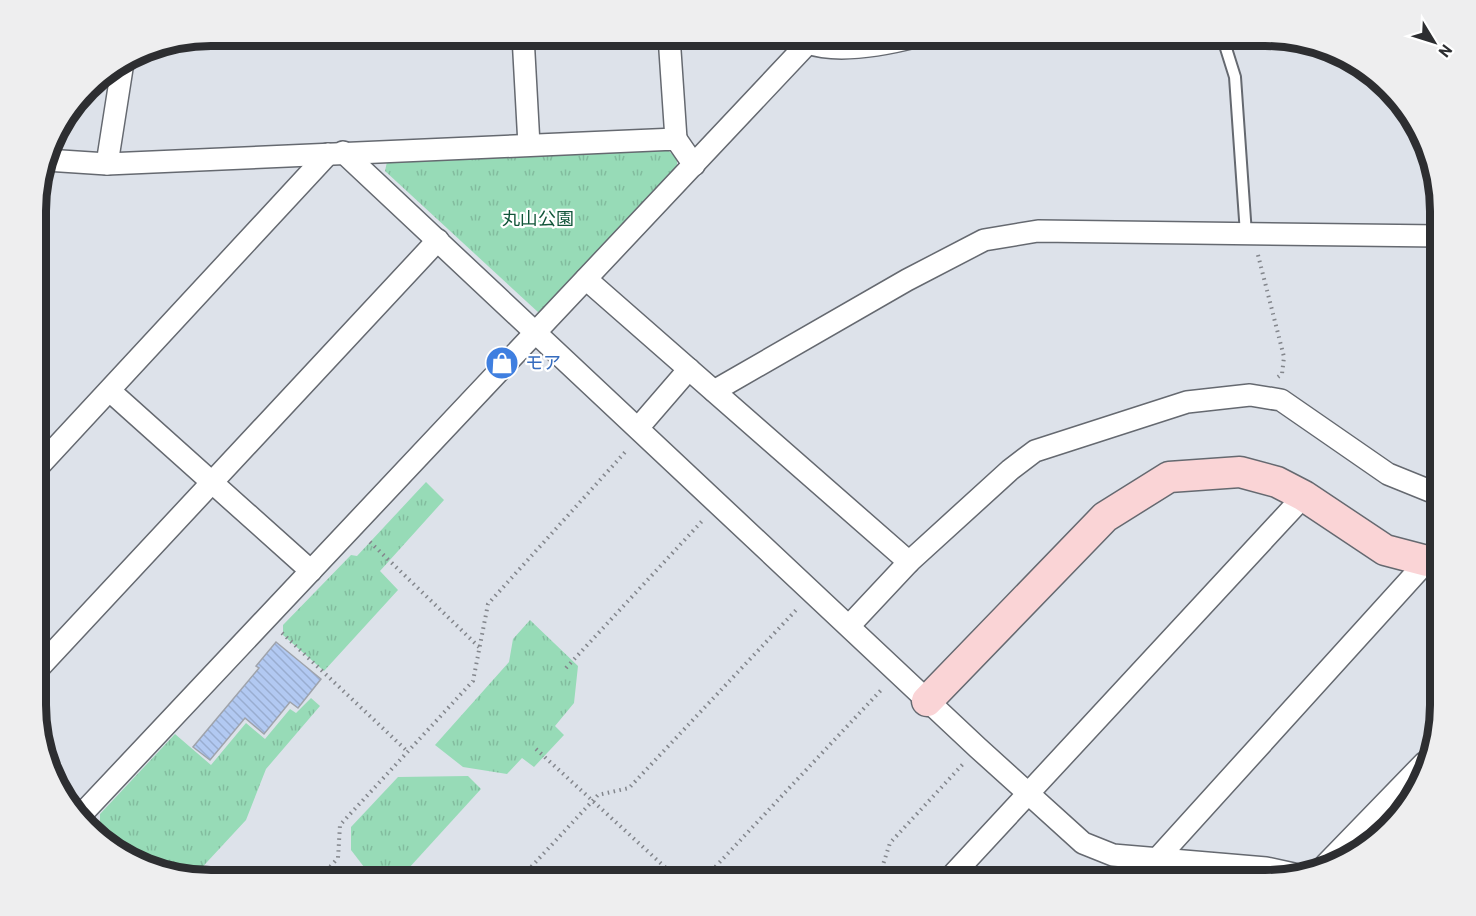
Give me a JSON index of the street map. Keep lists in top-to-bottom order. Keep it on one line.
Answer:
{"parks":["丸山公園"],"places":{"shop":["モア"]},"north":"bottom right"}
